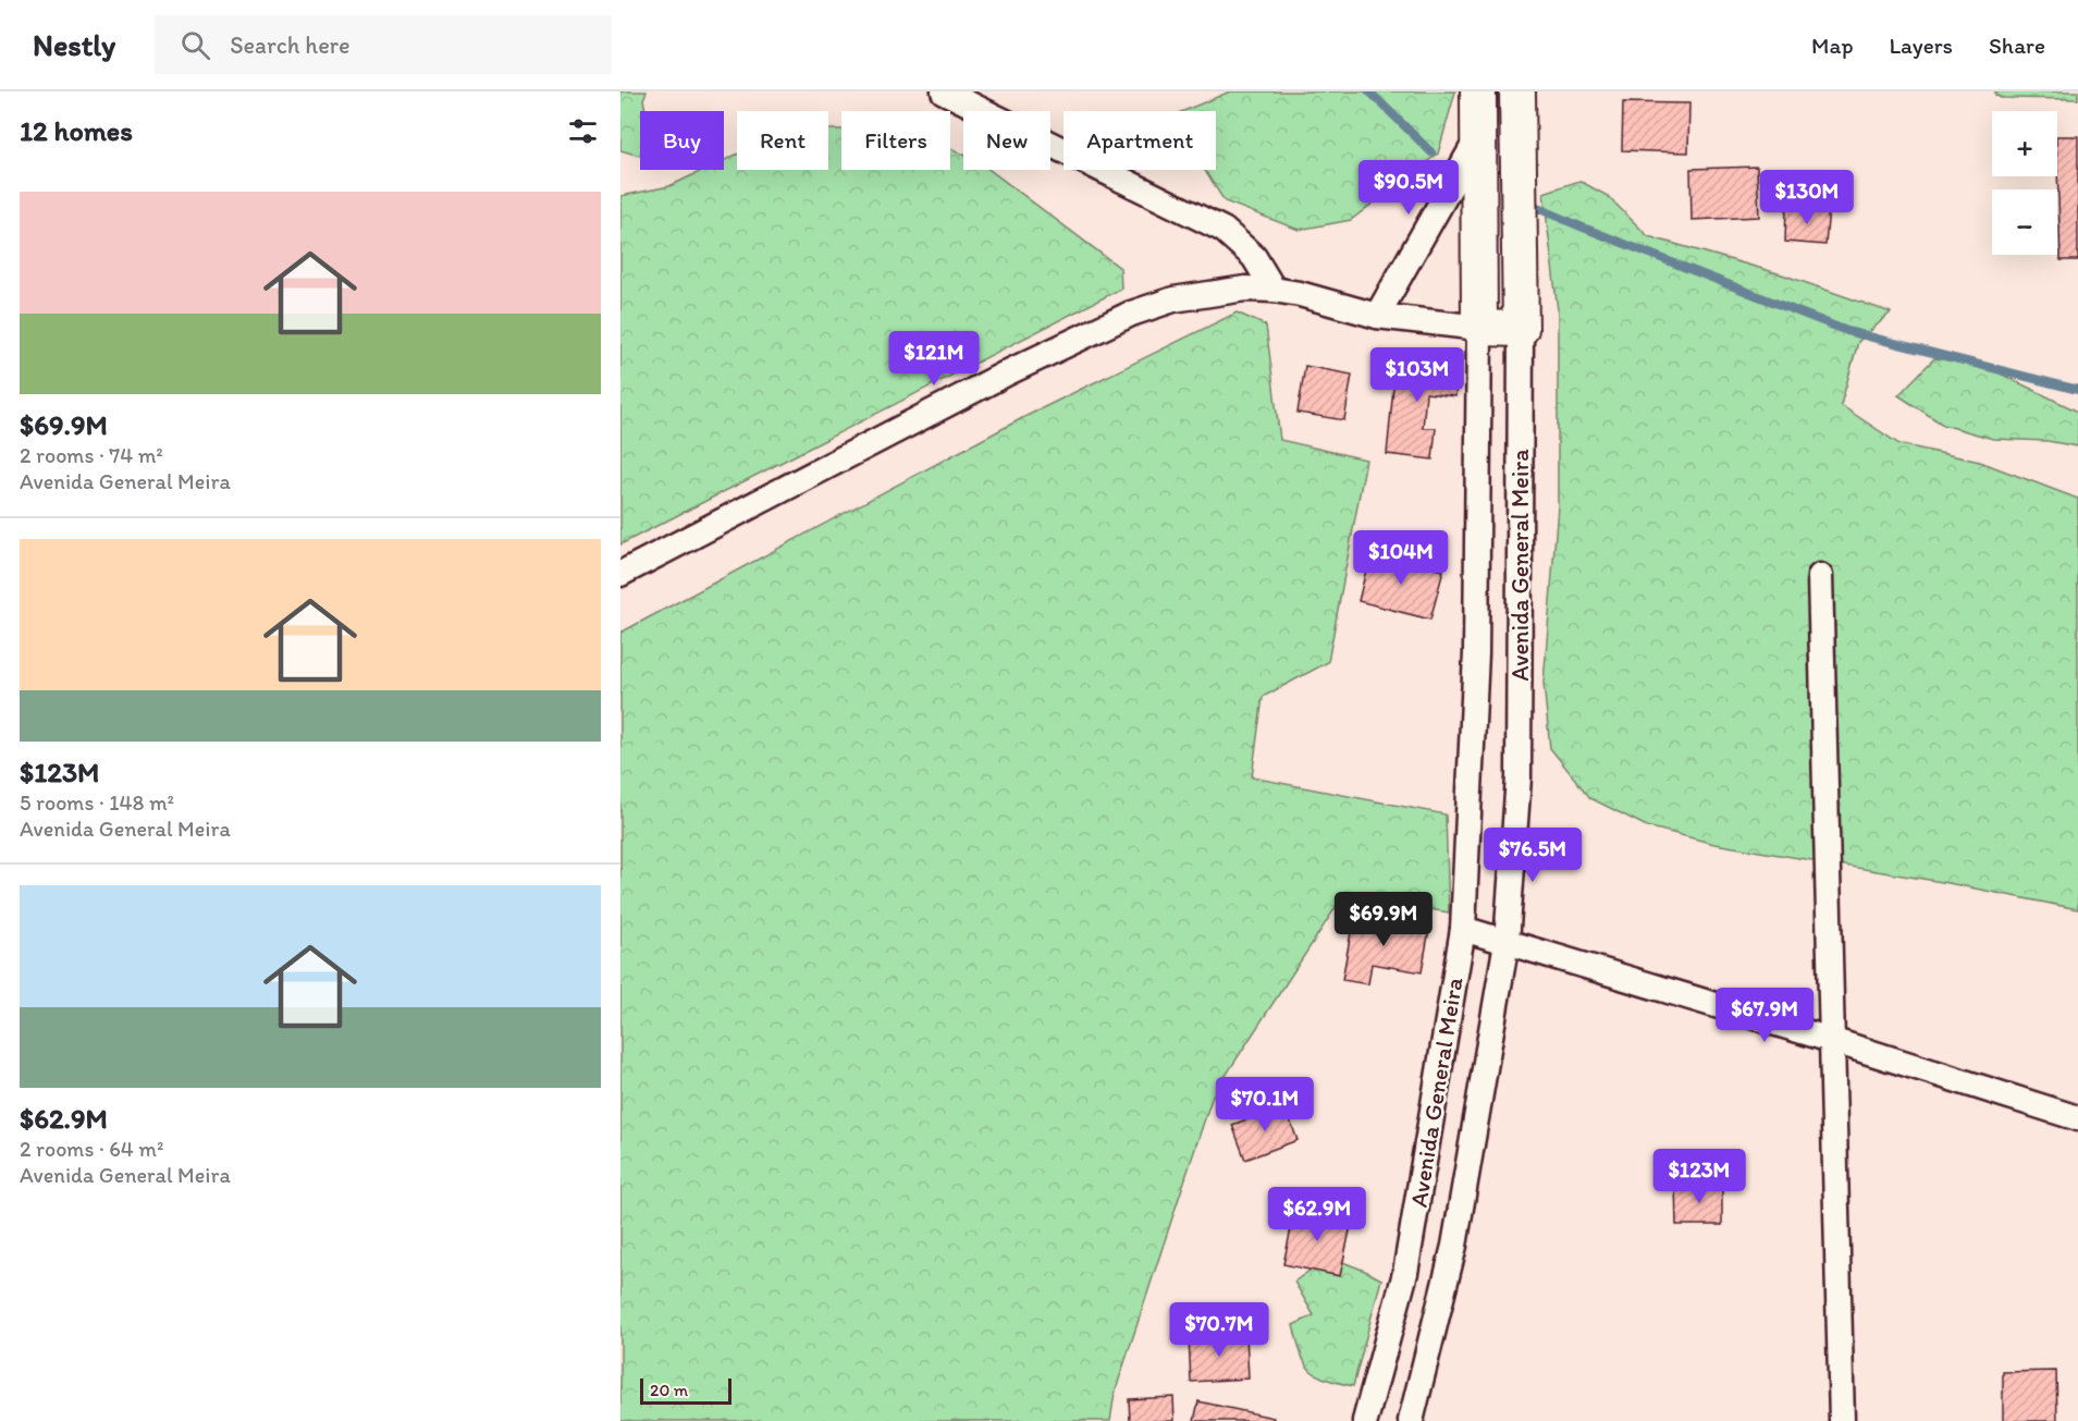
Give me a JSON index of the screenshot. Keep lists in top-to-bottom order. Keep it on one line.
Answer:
{"streets":{"main road":["Avenida General Meira"]},"scale_bar":"20 m","page":{"header":"Nestly","search":"Search here","nav":["Map","Layers","Share"],"heading":"12 homes","map_buttons":["+","−"],"chip":["Buy","Rent","Filters","New","Apartment"],"price":["$90.5M","$130M","$121M","$103M","$104M","$76.5M","$69.9M","$67.9M","$70.1M","$123M","$62.9M","$70.7M"],"list":[{"name":"$69.9M","note":"2 rooms · 74 m² · Avenida General Meira"},{"name":"$123M","note":"5 rooms · 148 m² · Avenida General Meira"},{"name":"$62.9M","note":"2 rooms · 64 m² · Avenida General Meira"}],"scale":"20 m"}}
